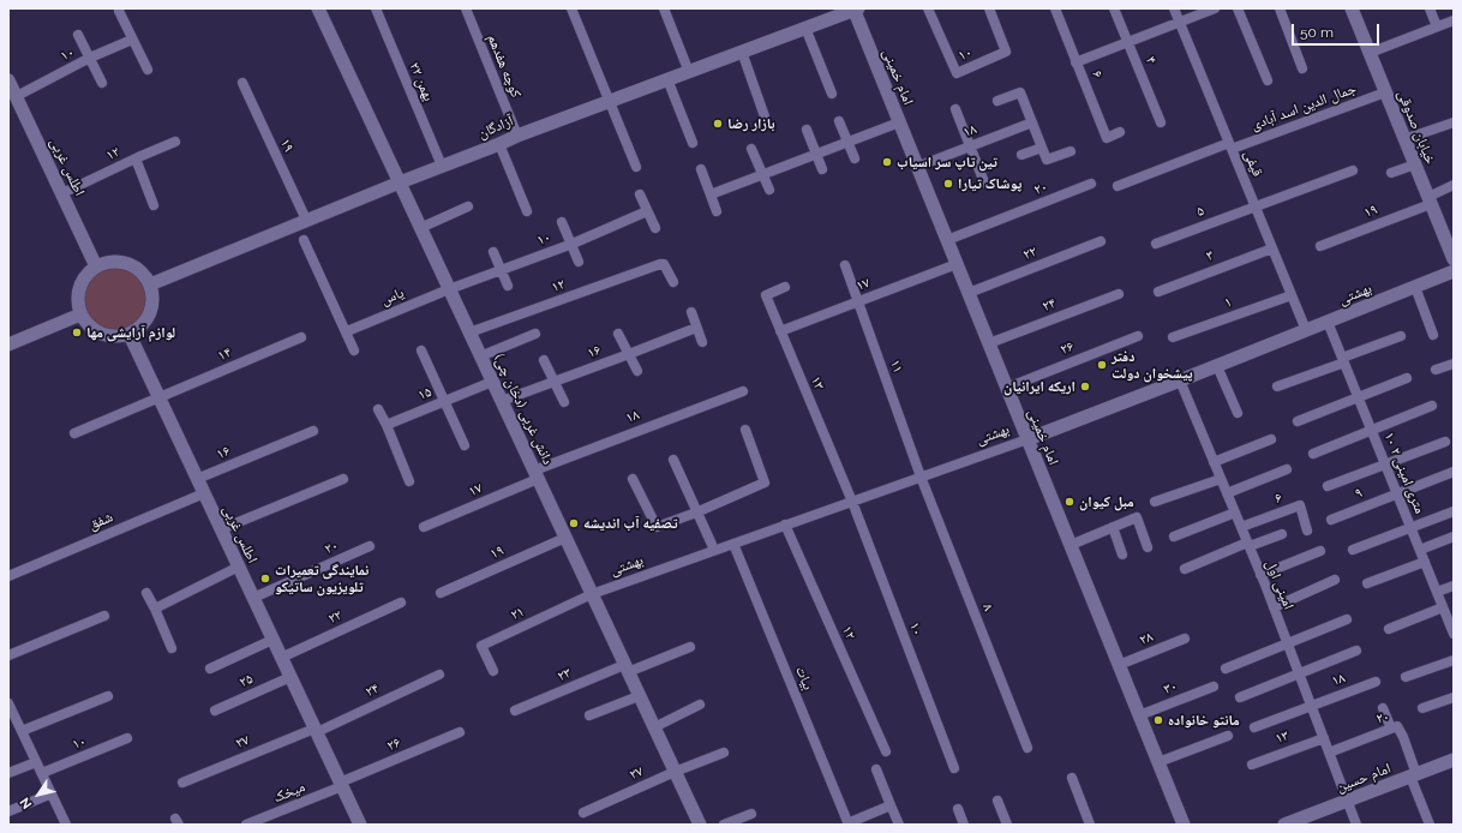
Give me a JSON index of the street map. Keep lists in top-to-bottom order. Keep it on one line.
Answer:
{"streets":{"street":["۱۰","۴","کوچه هفدهم","۶","امام خمینی","۲۲ بهمن","جمال الدین اسد آبادی","آزادگان","خیابان صدوقی","۱۸","۱۹","۱۲","قیفی","اطلس غربی","۲۰","۵","۲۲","۳","۱۷","بهشتی","یاس","۱","۲۴","۲۶","۱۶","۱۴","۱۱","۱۳","۱۵","دانش غربی (دخان چی)","۱۰ متری امینی ۲","۹","شفق","امینی اول","۸","۲۱","۲۸","۲۳","بیات","۲۵","۳۰","۲۷","امام حسین","میخک"]},"crossings":[["۱۰","اطلس غربی"],["۱۰","بهشتی"],["۱۰","یاس"],["۱۰","۱۳"],["۱۰","دانش غربی (دخان چی)"],["کوچه هفدهم","آزادگان"],["۶","امینی اول"],["امام خمینی","آزادگان"],["امام خمینی","۱۸"],["امام خمینی","۲۰"],["امام خمینی","۲۲"],["امام خمینی","۱۷"],["امام خمینی","بهشتی"],["امام خمینی","۲۴"],["امام خمینی","۲۶"],["امام خمینی","۲۸"],["امام خمینی","۳۰"],["۲۲ بهمن","آزادگان"],["جمال الدین اسد آبادی","خیابان صدوقی"],["جمال الدین اسد آبادی","قیفی"],["آزادگان","۱۹"],["آزادگان","اطلس غربی"],["آزادگان","دانش غربی (دخان چی)"],["خیابان صدوقی","۱۹"],["۱۸","۱۷"],["۱۸","دانش غربی (دخان چی)"],["۱۸","امینی اول"],["۱۹","دانش غربی (دخان چی)"],["۱۲","اطلس غربی"],["۱۲","بهشتی"],["۱۲","دانش غربی (دخان چی)"],["قیفی","۵"],["قیفی","۳"],["قیفی","بهشتی"],["قیفی","۱"],["اطلس غربی","۲۰"],["اطلس غربی","۲۲"],["اطلس غربی","۲۴"],["اطلس غربی","۲۶"],["اطلس غربی","۱۶"],["اطلس غربی","۱۴"],["اطلس غربی","شفق"],["اطلس غربی","۲۵"],["اطلس غربی","۲۷"],["اطلس غربی","میخک"],["۲۰","امینی اول"],["۲۰","امام حسین"],["۱۷","۱۱"],["۱۷","۱۳"],["۱۷","دانش غربی (دخان چی)"],["بهشتی","۱۱"],["بهشتی","۱۳"],["بهشتی","دانش غربی (دخان چی)"],["بهشتی","۱۰ متری امینی ۲"],["بهشتی","امینی اول"],["بهشتی","۸"],["بهشتی","۲۱"],["بهشتی","بیات"],["یاس","دانش غربی (دخان چی)"],["۲۴","۲۷"],["۲۶","میخک"],["۱۶","دانش غربی (دخان چی)"],["۱۱","۸"],["۱۳","امینی اول"],["۱۵","دانش غربی (دخان چی)"],["دانش غربی (دخان چی)","۲۱"],["دانش غربی (دخان چی)","۲۳"],["دانش غربی (دخان چی)","۲۷"],["۱۰ متری امینی ۲","۹"],["امینی اول","امام حسین"]],"places":["بازار رضا","تین تاپ سر اسیاب","پوشاک تیارا","لوازم آرایشی مها","دفتر پیشخوان دولت","اریکه ایرانیان","مبل کیوان","تصفیه آب اندیشه","نمایندگی تعمیرات تلویزیون ساتیکو","مانتو خانواده"],"scale_bar":"50 m","north":"bottom left"}
